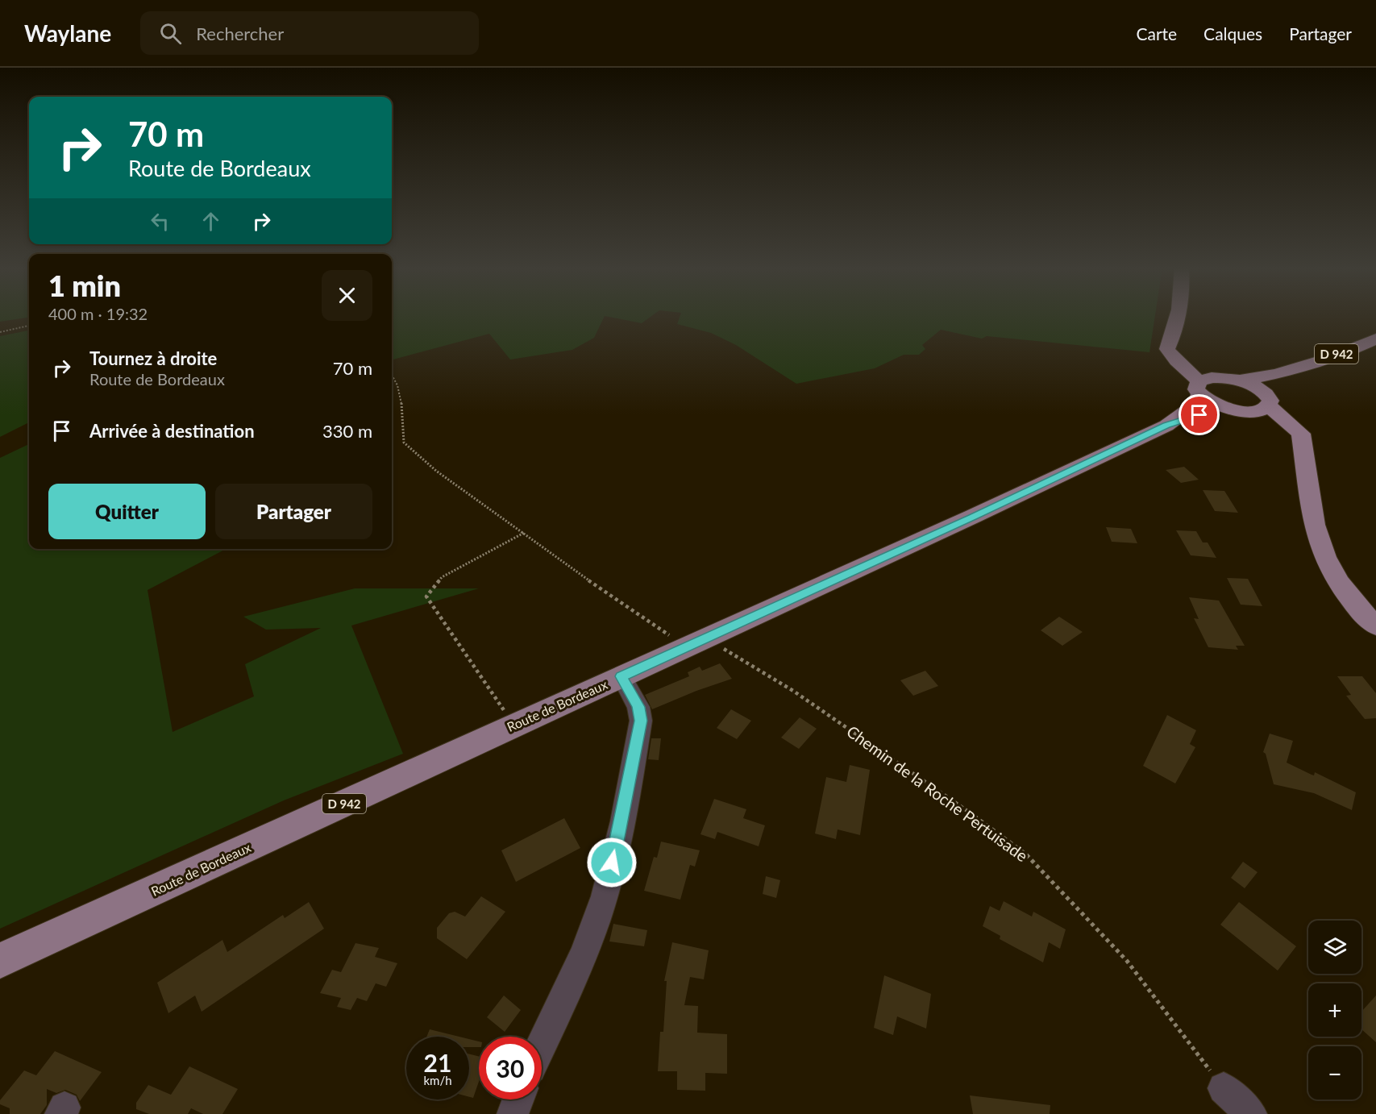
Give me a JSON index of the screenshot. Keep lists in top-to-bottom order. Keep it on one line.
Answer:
{"streets":{"main road":["D 942","Route de Bordeaux"],"path":["Chemin de la Roche Pertuisade"]},"crossings":[["Route de Bordeaux","Chemin de la Roche Pertuisade"]],"page":{"header":"Waylane","search":"Rechercher","nav":["Carte","Calques","Partager"],"turn":["70 m","Route de Bordeaux"],"heading":["1 min","400 m · 19:32"],"list":[{"name":"Tournez à droite","note":"Route de Bordeaux","value":"70 m"},{"name":"Arrivée à destination","value":"330 m"}],"buttons":["Quitter","Partager"],"map_buttons":["+","−"],"speed":"21 km/h","limit":"30"}}
